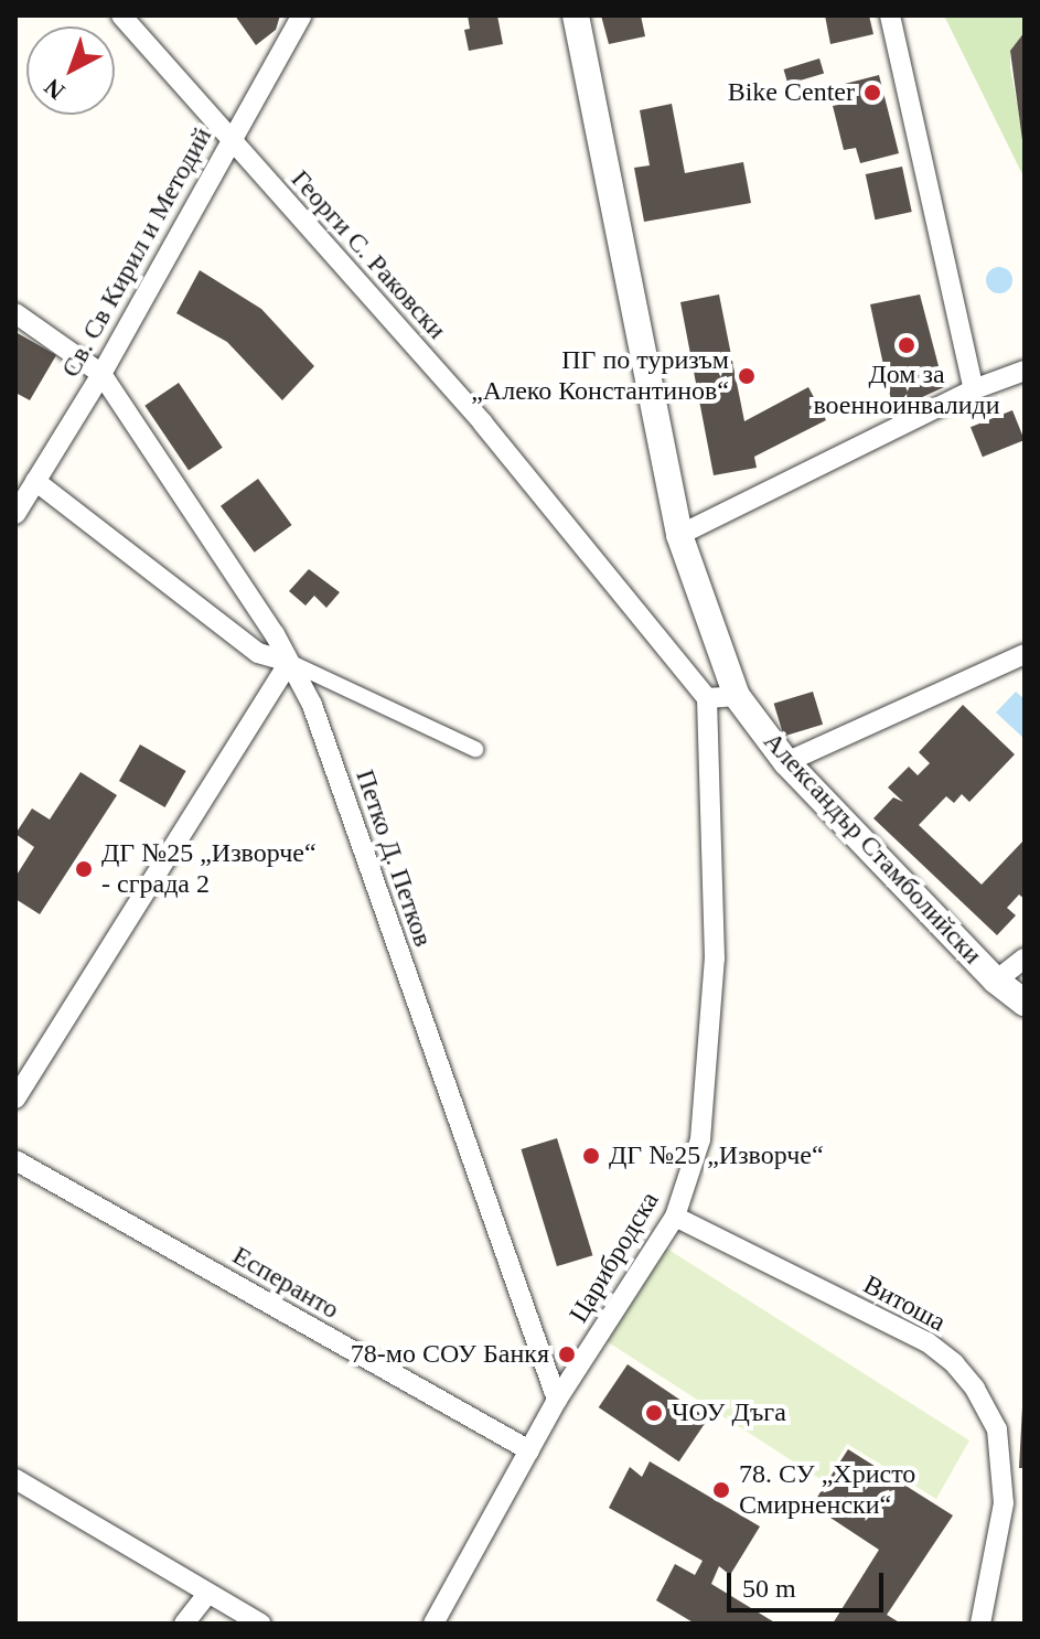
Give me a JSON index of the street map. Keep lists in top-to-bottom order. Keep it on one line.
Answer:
{"streets":{"street":["Св. Св Кирил и Методий","Георги С. Раковски","Александър Стамболийски","Петко Д. Петков","Царибродска","Есперанто","Витоша"]},"crossings":[["Св. Св Кирил и Методий","Георги С. Раковски"],["Св. Св Кирил и Методий","Петко Д. Петков"],["Георги С. Раковски","Царибродска"],["Петко Д. Петков","Царибродска"],["Царибродска","Есперанто"],["Царибродска","Витоша"]],"places":["Bike Center","Дом за военноинвалиди","ПГ по туризъм „Алеко Константинов“","ДГ №25 „Изворче“ - сграда 2","ДГ №25 „Изворче“","78-мо СОУ Банкя","ЧОУ Дъга","78. СУ „Христо Смирненски“"],"scale_bar":"50 m","north":"bottom left"}
